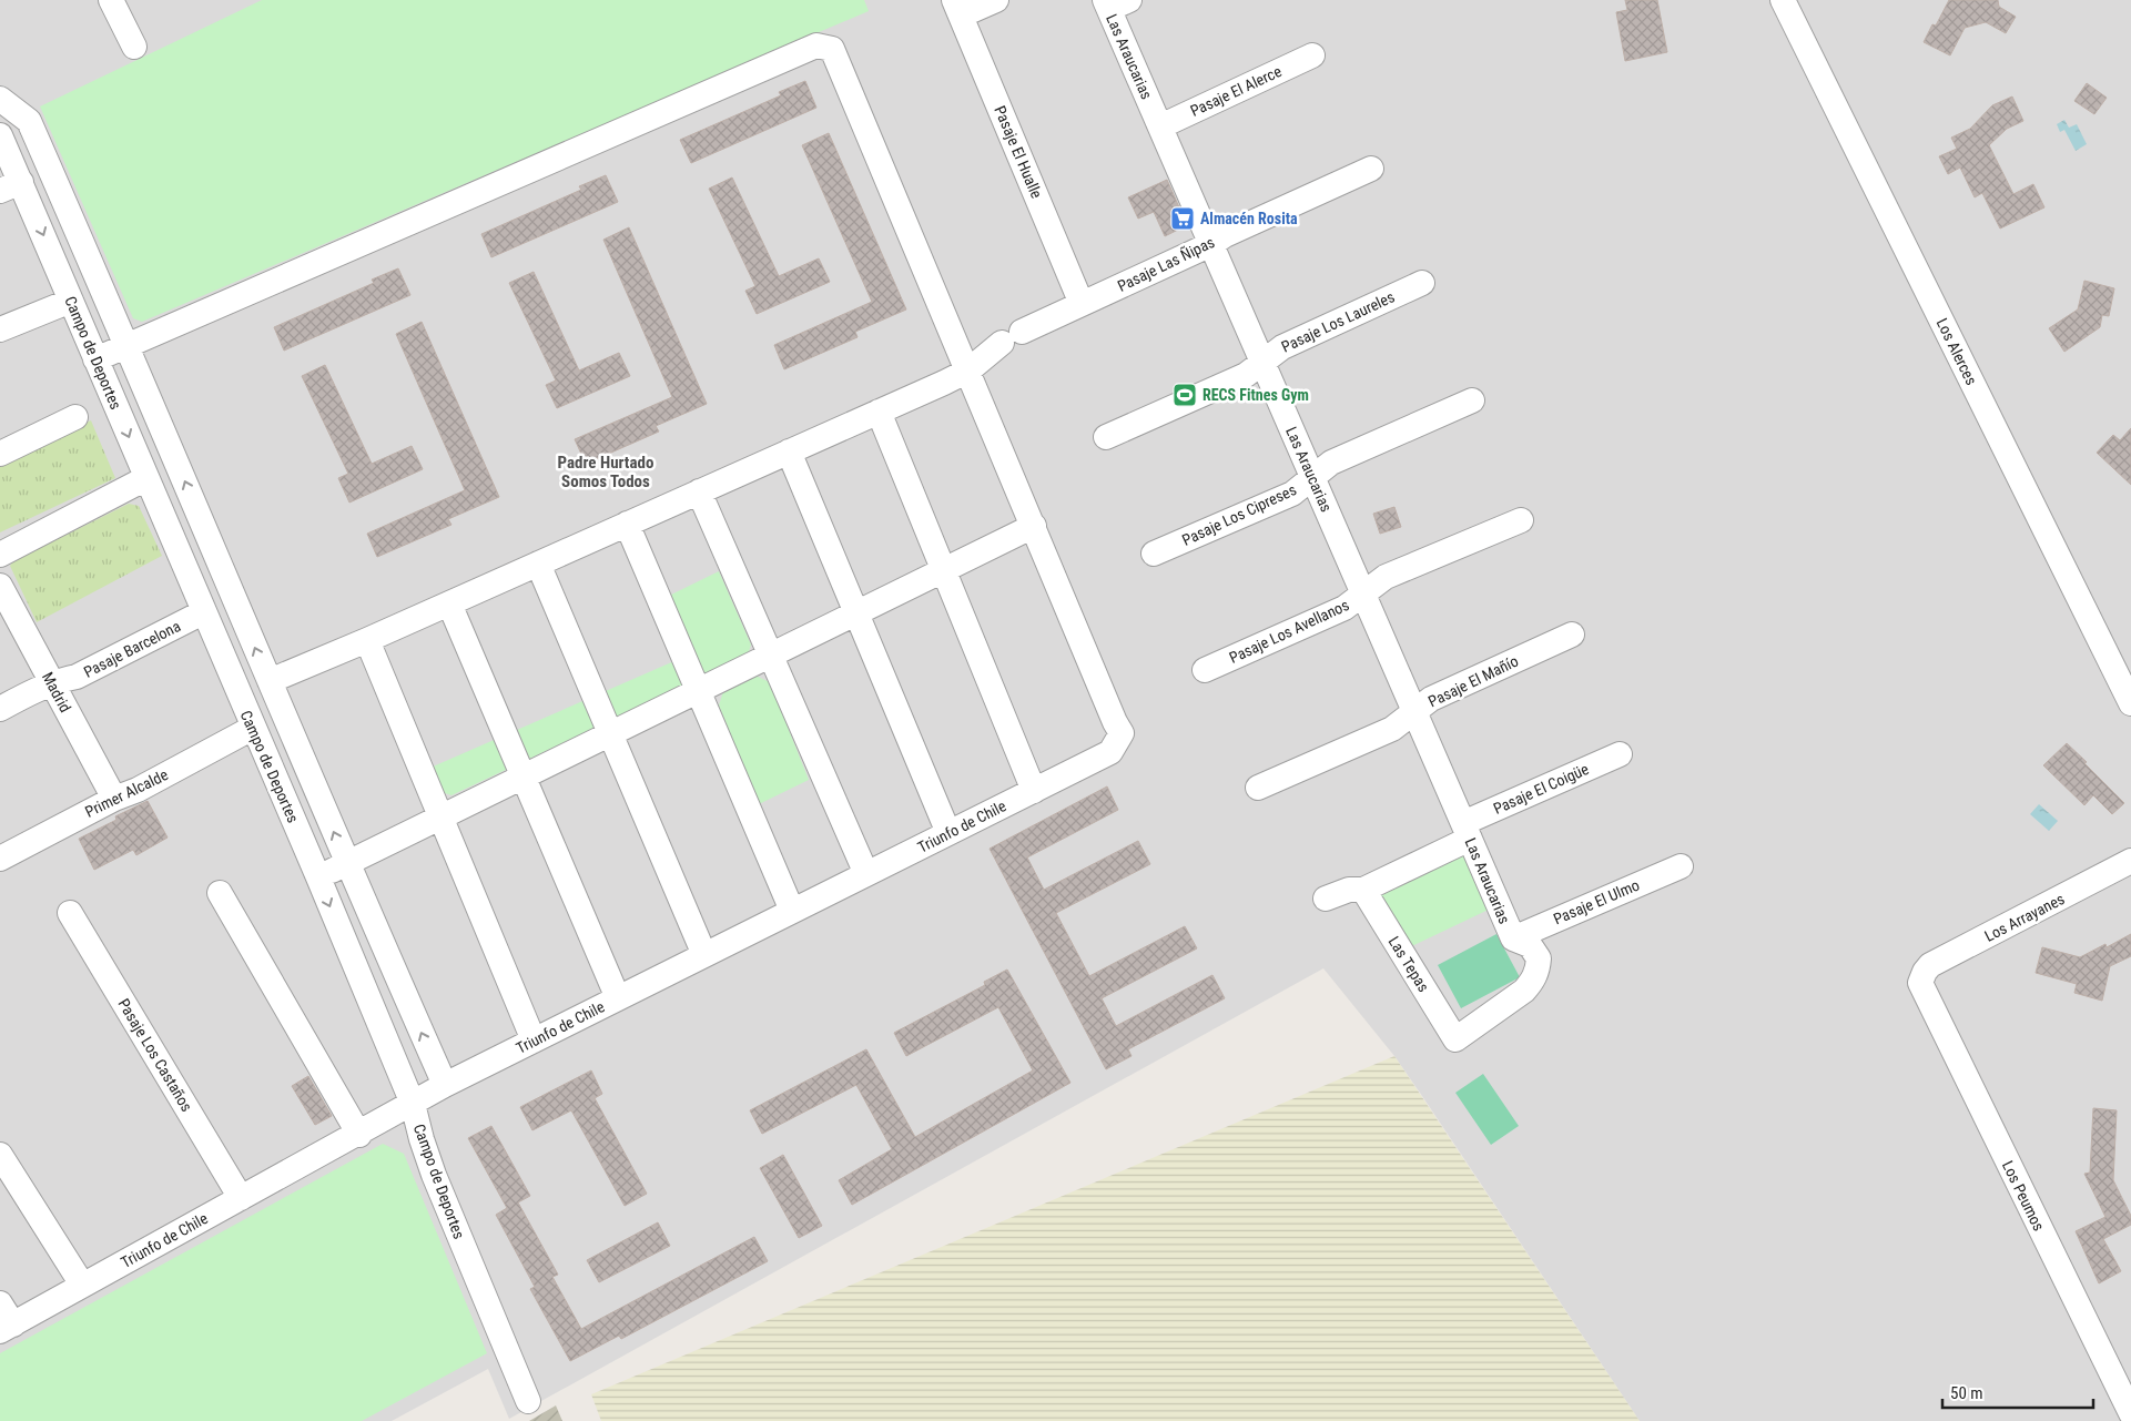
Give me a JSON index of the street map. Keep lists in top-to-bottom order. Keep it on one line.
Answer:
{"streets":{"street":["Las Araucarias","Pasaje El Alerce","Pasaje El Hualle","Pasaje Las Ñipas","Pasaje Los Laureles","Los Alerces","Campo de Deportes","Pasaje Los Cipreses","Pasaje Los Avellanos","Pasaje Barcelona","Pasaje El Mañío","Madrid","Pasaje El Coigüe","Primer Alcalde","Triunfo de Chile","Pasaje El Ulmo","Los Arrayanes","Las Tepas","Pasaje Los Castaños","Los Peumos"]},"crossings":[["Las Araucarias","Pasaje El Alerce"],["Las Araucarias","Pasaje Las Ñipas"],["Las Araucarias","Pasaje Los Laureles"],["Las Araucarias","Pasaje Los Cipreses"],["Las Araucarias","Pasaje Los Avellanos"],["Las Araucarias","Pasaje El Mañío"],["Las Araucarias","Pasaje El Coigüe"],["Las Araucarias","Pasaje El Ulmo"],["Las Araucarias","Las Tepas"],["Pasaje El Hualle","Pasaje Las Ñipas"],["Pasaje Las Ñipas","Campo de Deportes"],["Campo de Deportes","Pasaje Barcelona"],["Campo de Deportes","Primer Alcalde"],["Campo de Deportes","Triunfo de Chile"],["Pasaje Barcelona","Madrid"],["Madrid","Primer Alcalde"],["Pasaje El Coigüe","Las Tepas"],["Triunfo de Chile","Pasaje Los Castaños"],["Pasaje El Ulmo","Las Tepas"],["Los Arrayanes","Los Peumos"]],"districts":["Padre Hurtado Somos Todos"],"places":{"supermarket":["Almacén Rosita"],"sports":["RECS Fitnes Gym"]},"scale_bar":"50 m"}
